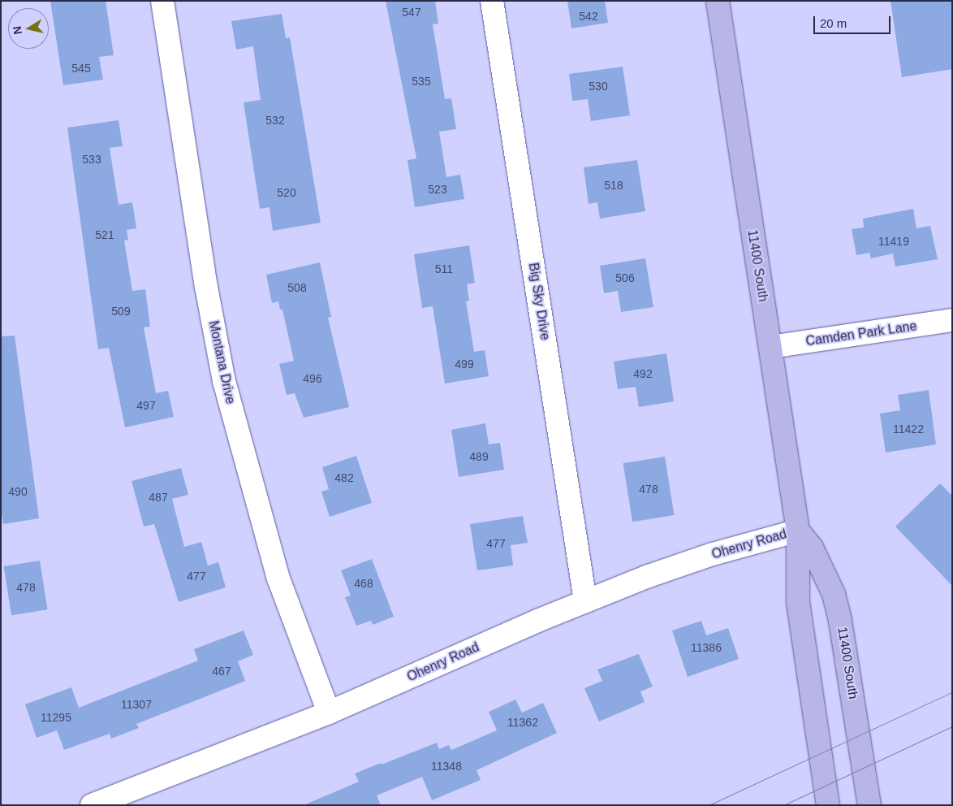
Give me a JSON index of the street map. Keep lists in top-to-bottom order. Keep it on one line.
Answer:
{"streets":{"main road":["11400 South"],"street":["Big Sky Drive","Camden Park Lane","Montana Drive","Ohenry Road"]},"crossings":[["11400 South","Camden Park Lane"],["11400 South","Ohenry Road"],["Big Sky Drive","Ohenry Road"],["Montana Drive","Ohenry Road"]],"house_numbers":["547","542","545","535","530","532","533","518","523","520","521","11419","511","506","508","509","499","492","496","497","11422","489","482","478","490","487","477","477","468","478","11386","467","11307","11295","11362","11348"],"scale_bar":"20 m","north":"left"}
